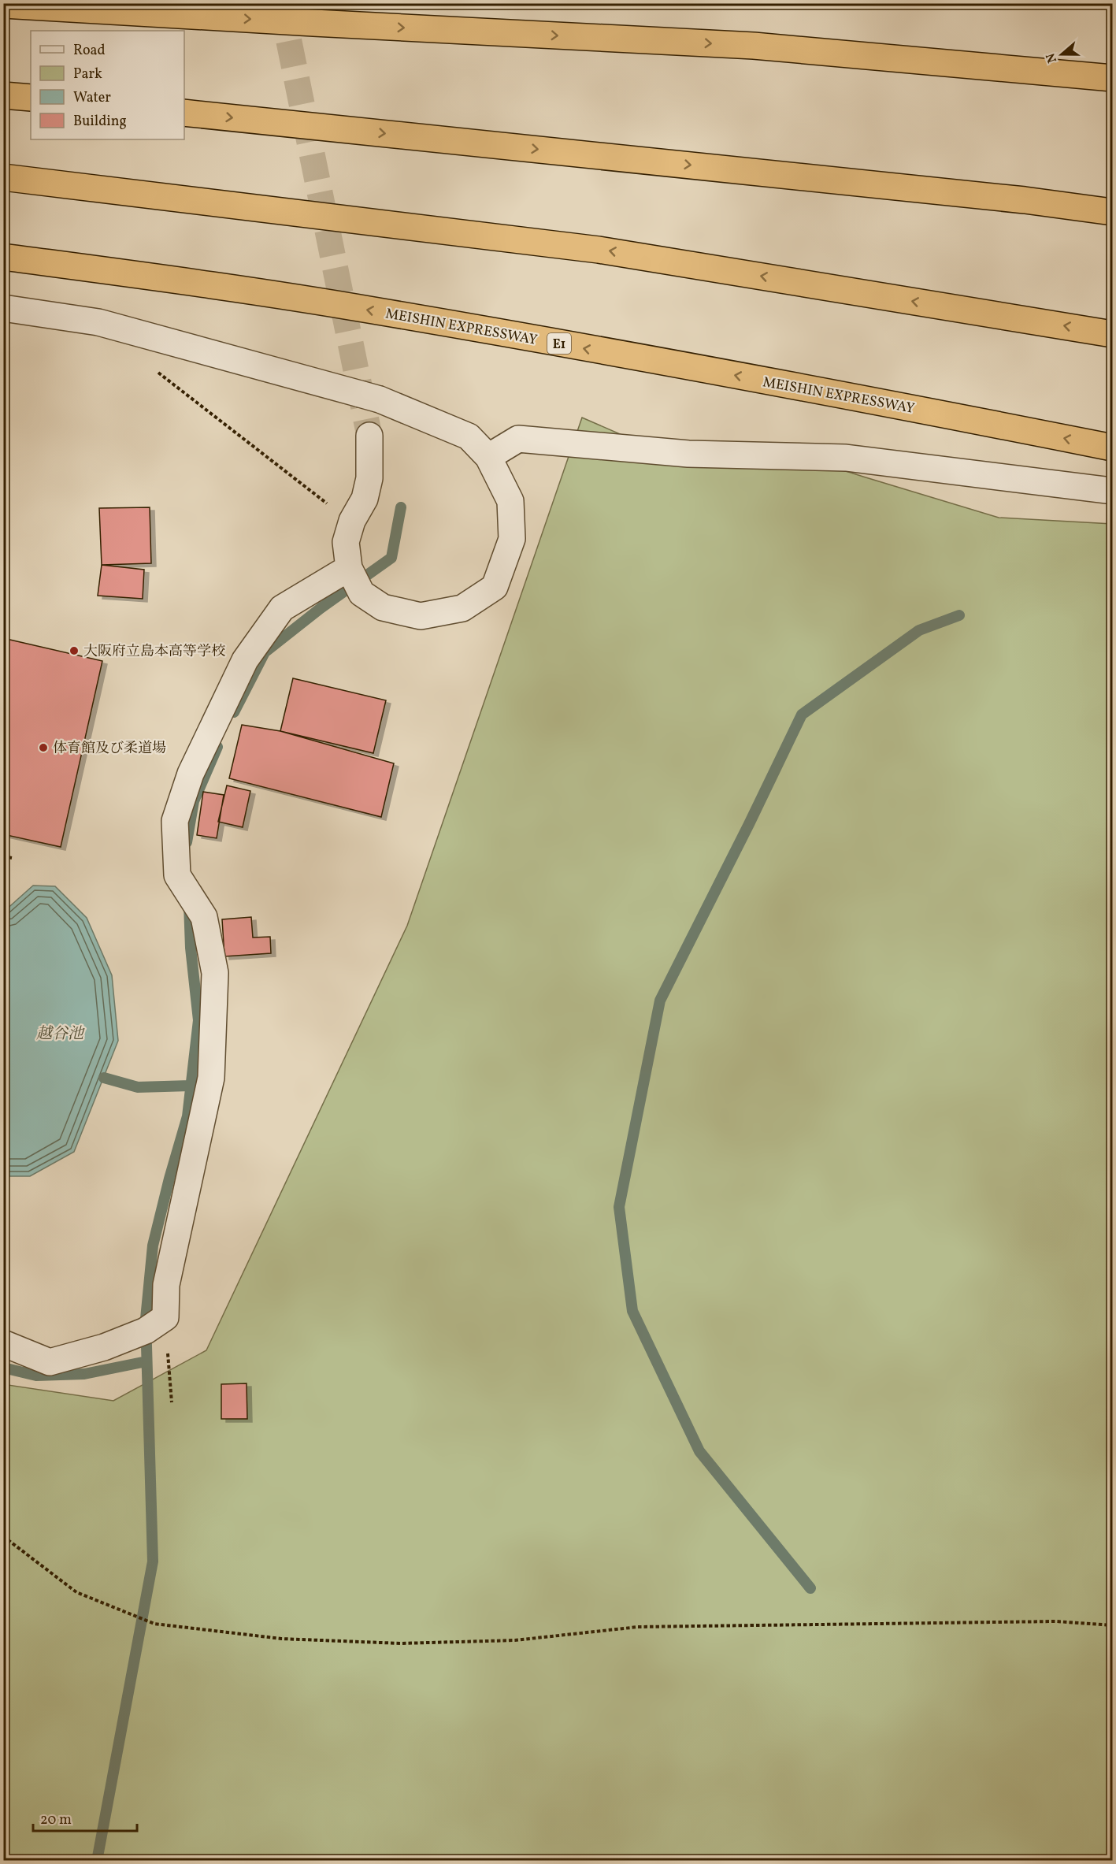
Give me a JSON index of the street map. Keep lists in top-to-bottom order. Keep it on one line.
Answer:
{"streets":{"highway":["MEISHIN EXPRESSWAY","E1"]},"water":["越谷池"],"places":["大阪府立島本高等学校","体育館及び柔道場"],"legend":["Road","Park","Water","Building"],"scale_bar":"20 m","north":"left"}
